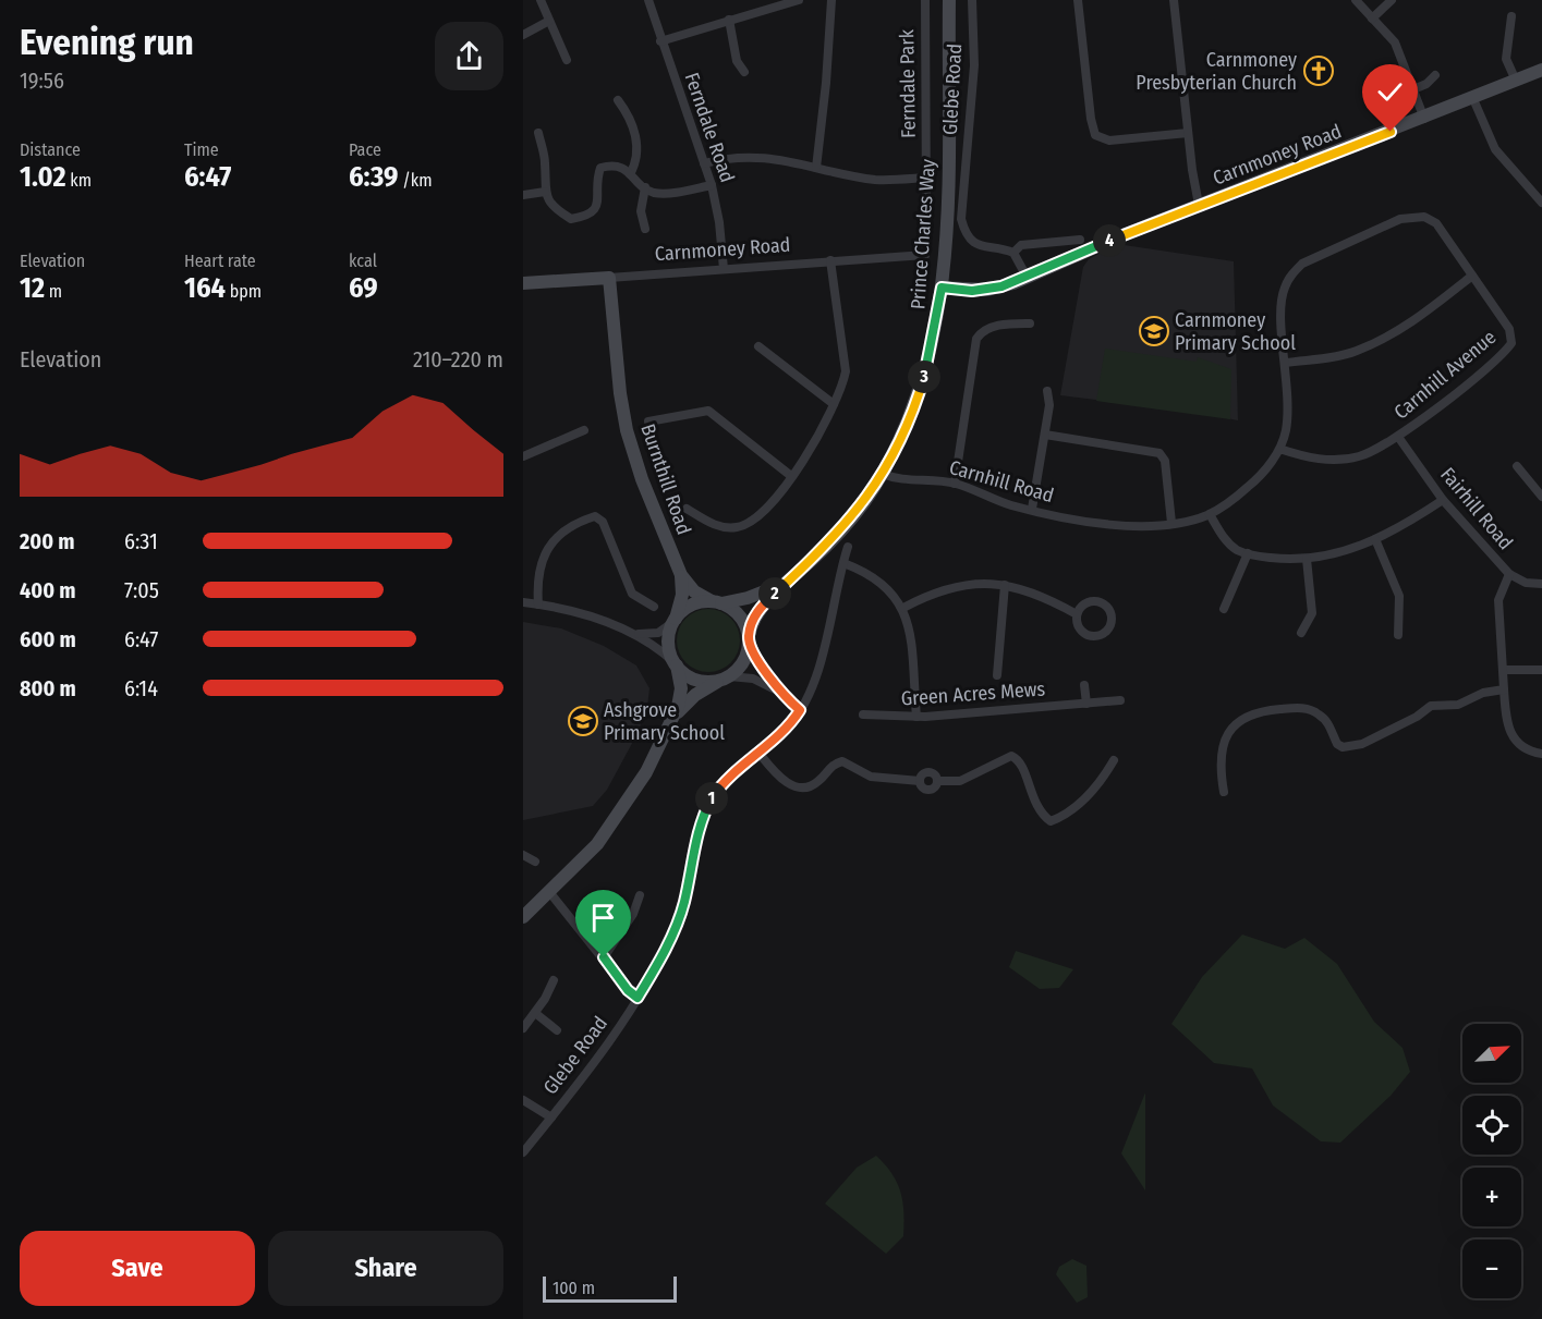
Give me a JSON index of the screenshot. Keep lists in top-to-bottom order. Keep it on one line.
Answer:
{"streets":{"street":["Ferndale Park","Glebe Road","Ferndale Road","Carnmoney Road","Prince Charles Way","Carnhill Avenue","Burnthill Road","Carnhill Road","Fairhill Road","Green Acres Mews"]},"crossings":[["Ferndale Road","Carnmoney Road"],["Carnmoney Road","Prince Charles Way"],["Carnmoney Road","Burnthill Road"],["Prince Charles Way","Burnthill Road"],["Prince Charles Way","Carnhill Road"],["Carnhill Avenue","Carnhill Road"],["Carnhill Avenue","Fairhill Road"]],"places":{"church":["Carnmoney Presbyterian Church"],"school or university":["Carnmoney Primary School","Ashgrove Primary School"]},"scale_bar":"100 m","north":"top right","page":{"heading":["Evening run","19:56"],"stats":[["Distance","1.02 km"],["Time","6:47"],["Pace","6:39 /km"],["Elevation","12 m"],["Heart rate","164 bpm"],["kcal","69"]],"pins":["4","3","2","1"],"chart":["Elevation","210–220 m"],"list":[{"name":"200 m","note":"6:31"},{"name":"400 m","note":"7:05"},{"name":"600 m","note":"6:47"},{"name":"800 m","note":"6:14"}],"map_buttons":["+","−"],"buttons":["Save","Share"],"scale":"100 m"}}
